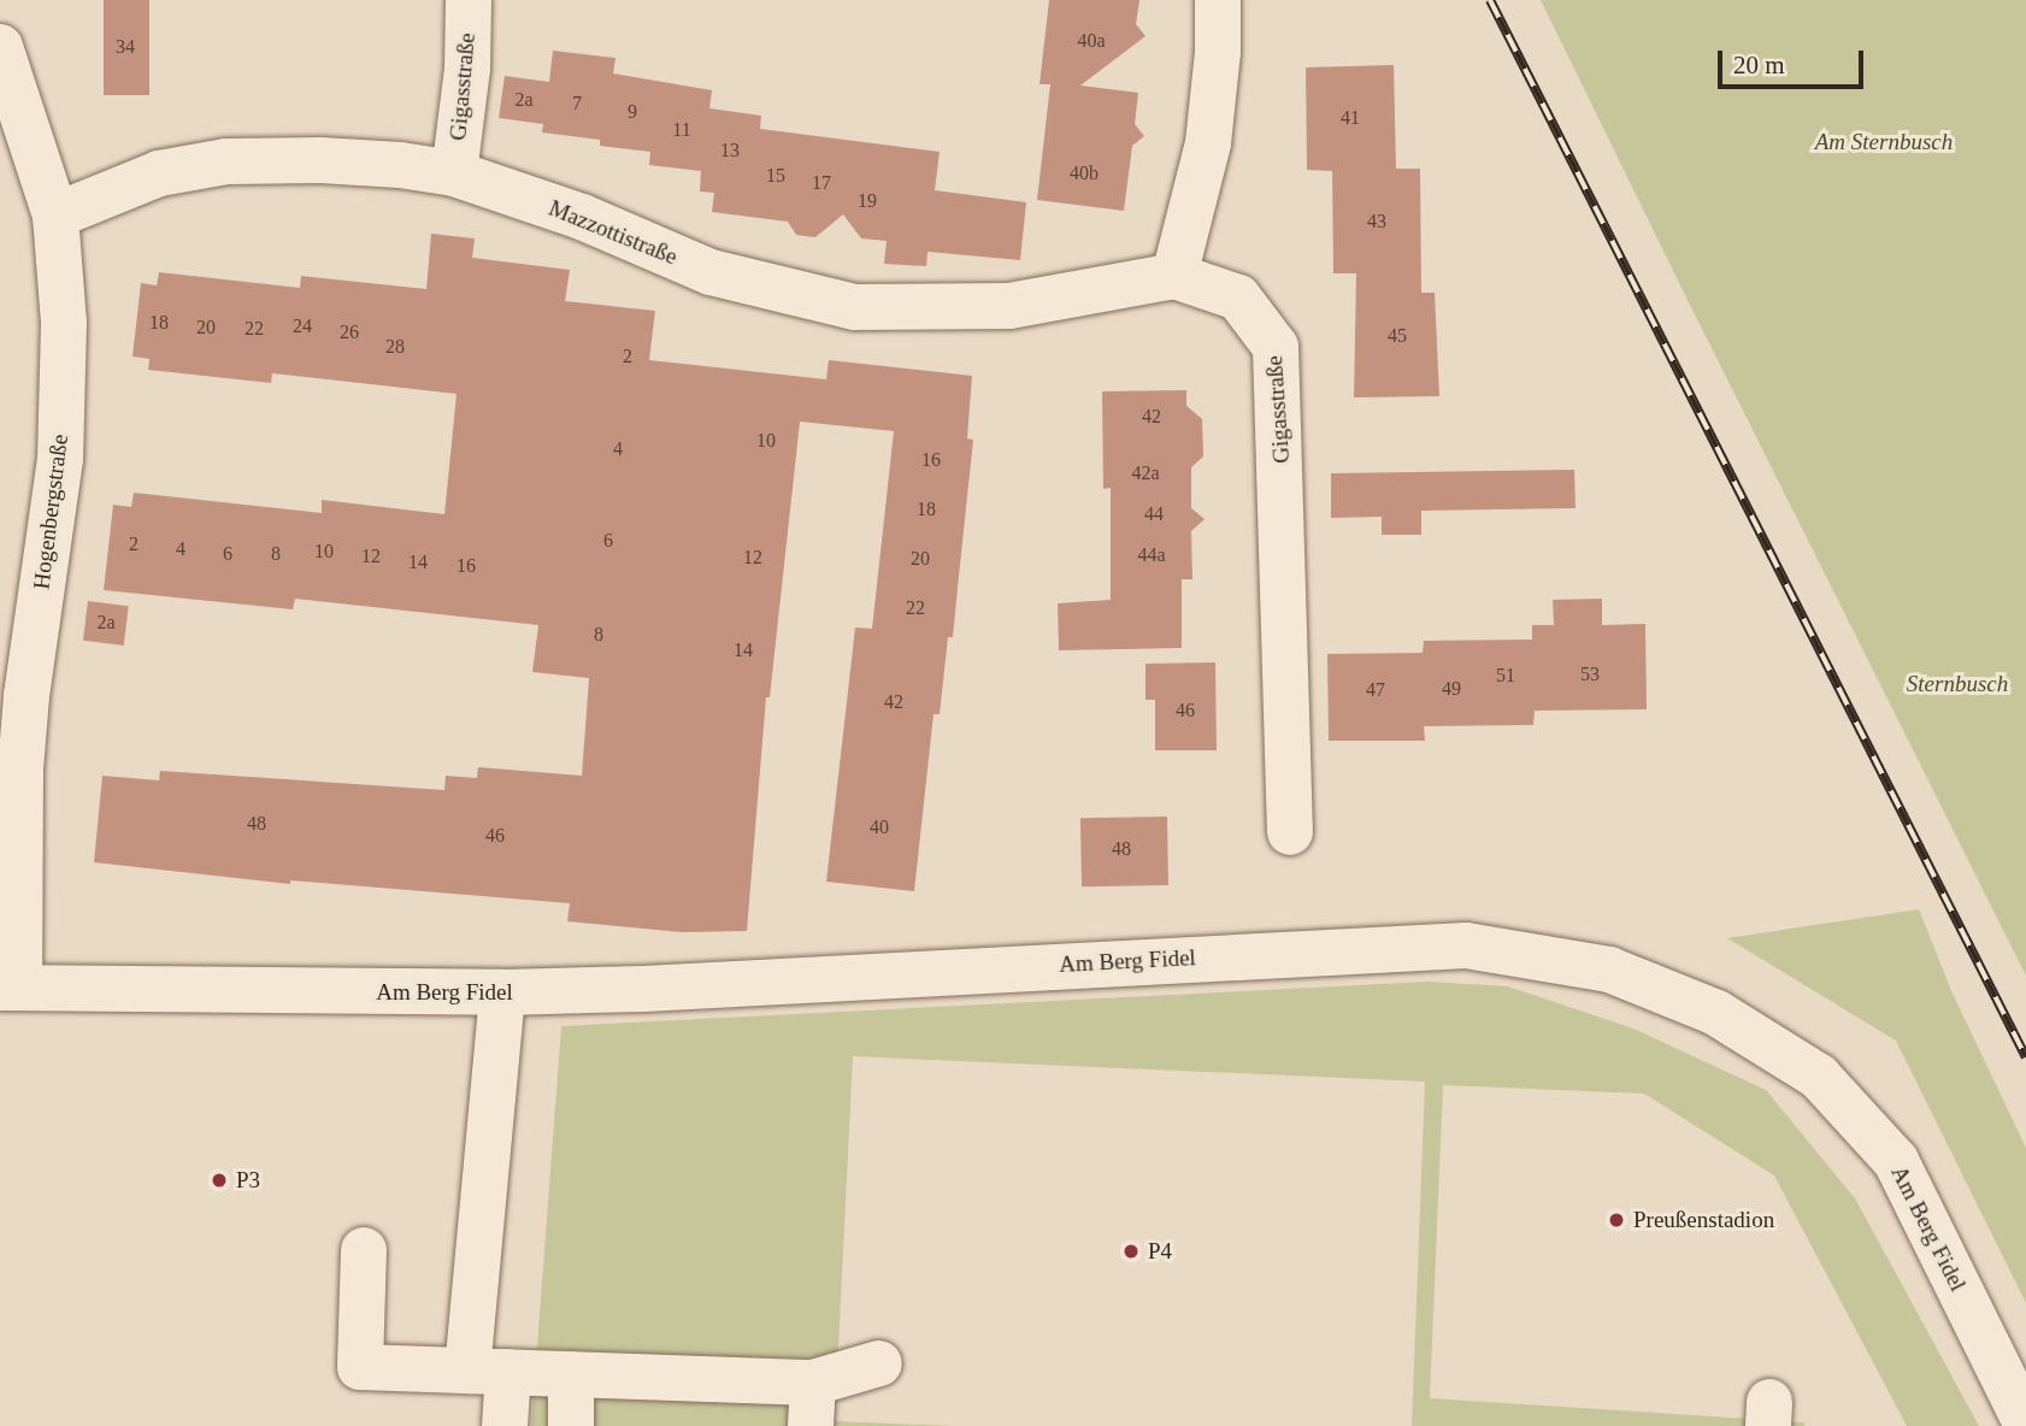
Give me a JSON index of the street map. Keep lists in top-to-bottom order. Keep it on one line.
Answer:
{"streets":{"street":["Gigasstraße","Mazzottistraße","Hogenbergstraße","Am Berg Fidel"]},"crossings":[["Gigasstraße","Mazzottistraße"],["Mazzottistraße","Hogenbergstraße"],["Hogenbergstraße","Am Berg Fidel"]],"parks":["Am Sternbusch","Sternbusch"],"places":["P3","Preußenstadion","P4"],"house_numbers":["40a","34","2a","7","9","41","11","13","40b","15","17","19","43","18","24","20","22","26","45","28","2","42","10","4","16","42a","18","44","6","2","4","10","6","8","44a","12","12","20","14","16","22","2a","8","14","53","51","49","47","42","46","48","40","46","48"],"scale_bar":"20 m"}
